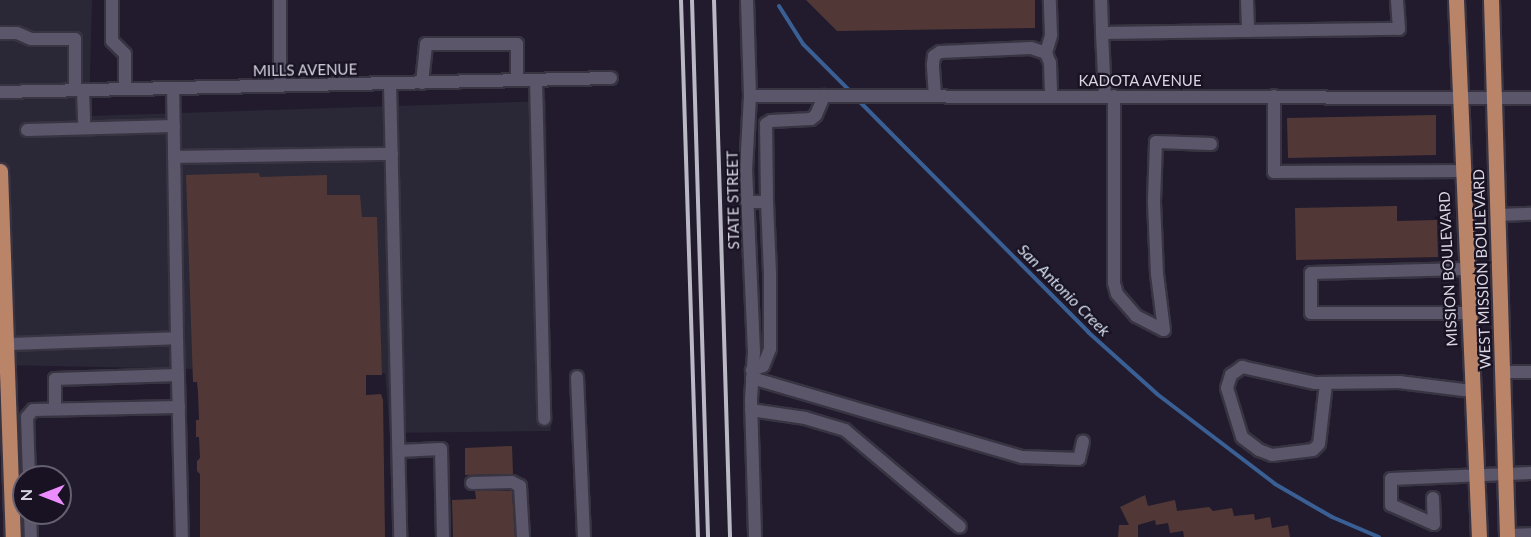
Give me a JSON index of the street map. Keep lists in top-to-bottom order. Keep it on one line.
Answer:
{"streets":{"main road":["MISSION BOULEVARD","WEST MISSION BOULEVARD"],"street":["MILLS AVENUE","KADOTA AVENUE","STATE STREET"]},"crossings":[["KADOTA AVENUE","STATE STREET"],["KADOTA AVENUE","MISSION BOULEVARD"],["KADOTA AVENUE","WEST MISSION BOULEVARD"]],"water":["San Antonio Creek"],"north":"left"}
